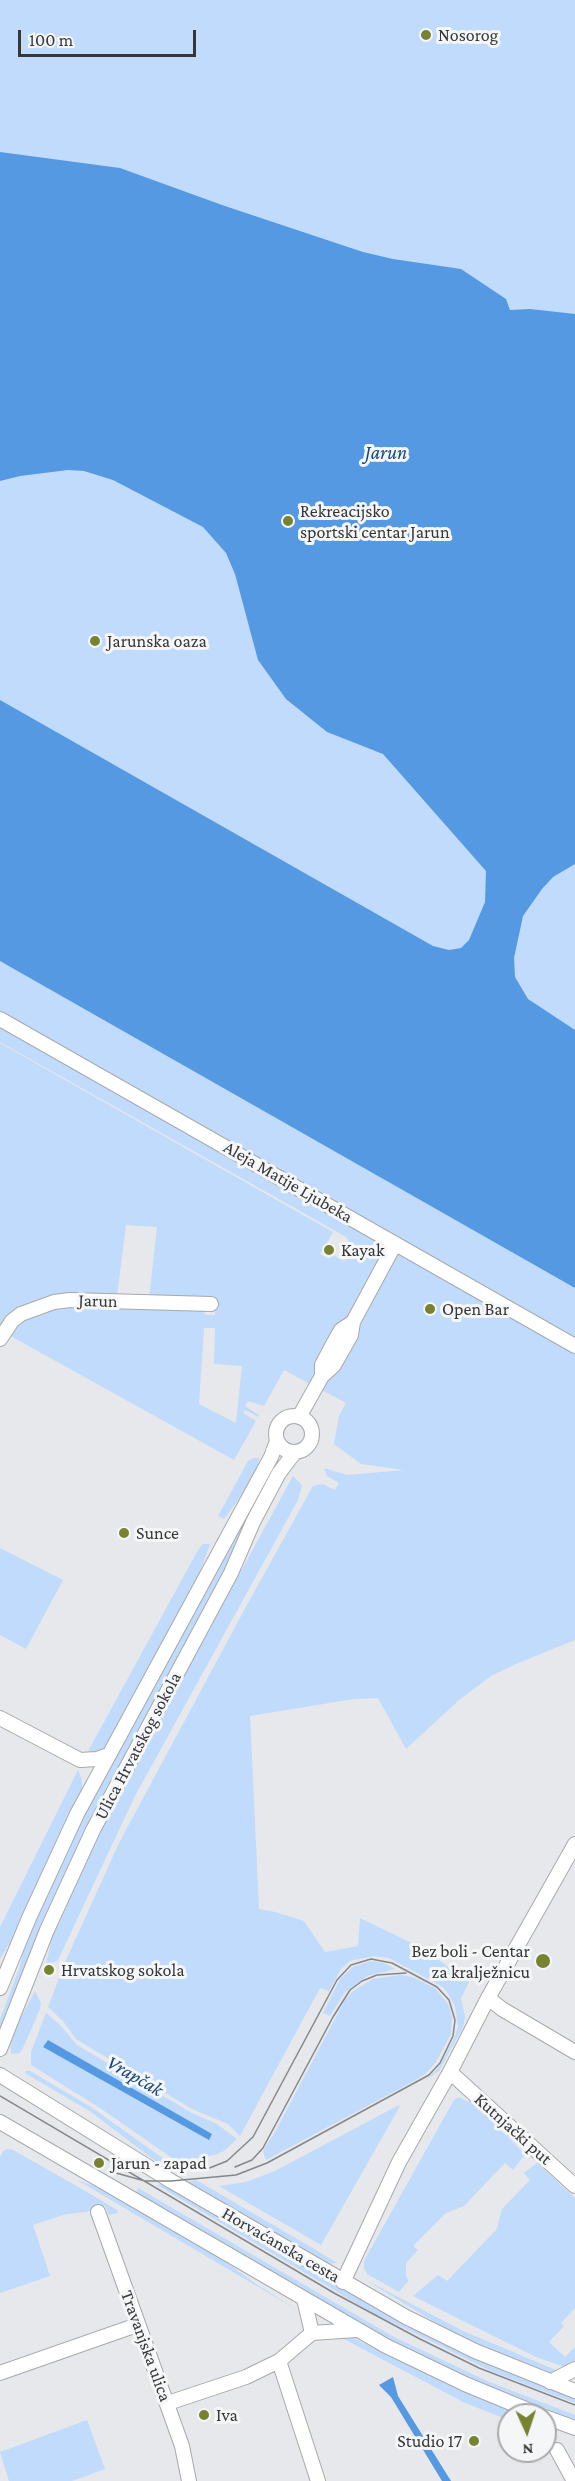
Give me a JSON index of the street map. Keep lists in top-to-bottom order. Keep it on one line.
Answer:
{"streets":{"street":["Aleja Matije Ljubeka","Jarun","Ulica Hrvatskog sokola","Kutnjački put","Horvaćanska cesta","Travanjska ulica"]},"water":["Jarun","Vrapčak"],"places":["Nosorog","Rekreacijsko sportski centar Jarun","Jarunska oaza","Kayak","Open Bar","Sunce","Bez boli - Centar za kralježnicu","Hrvatskog sokola","Jarun - zapad","Iva","Studio 17"],"scale_bar":"100 m","north":"bottom"}
